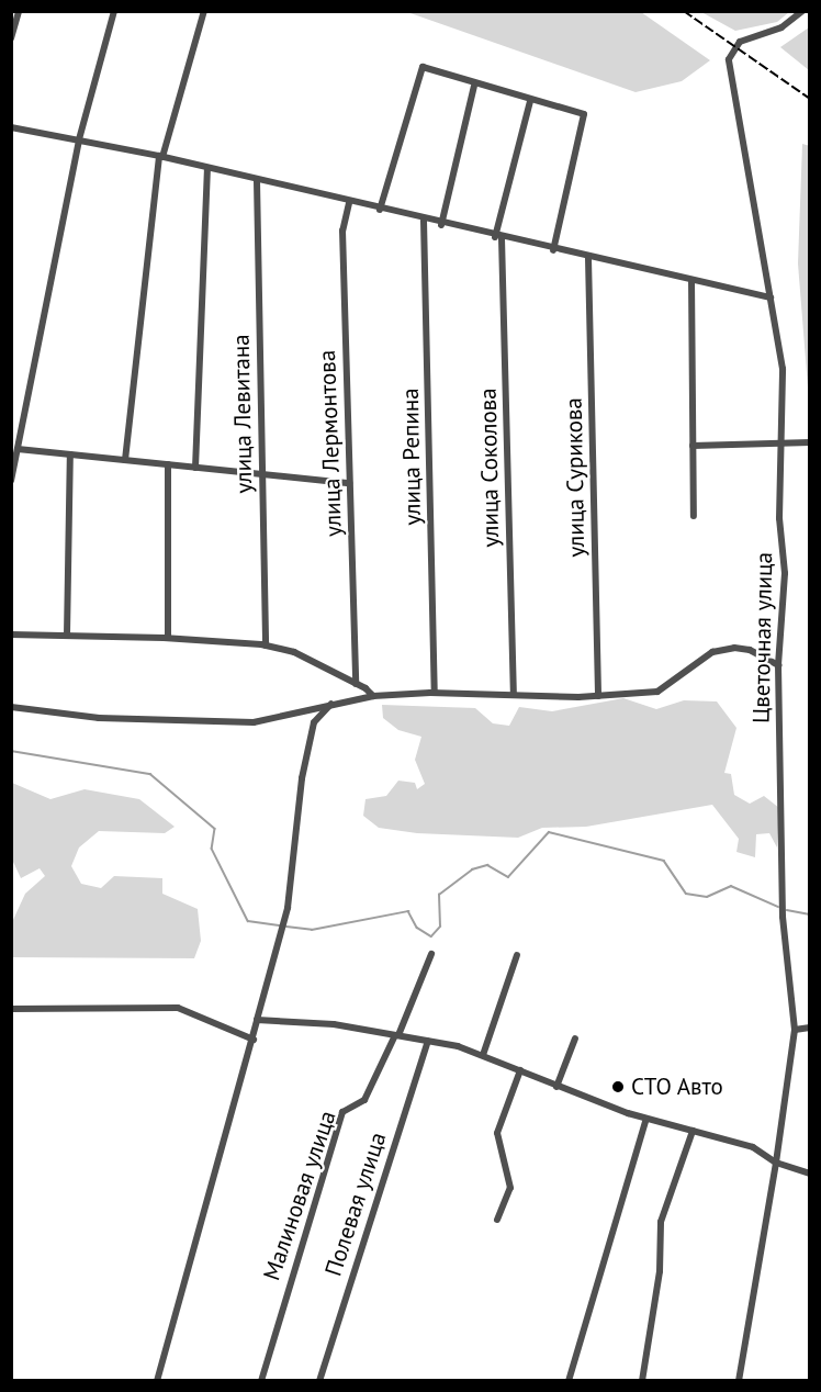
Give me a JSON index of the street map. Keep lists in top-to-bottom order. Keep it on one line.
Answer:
{"streets":{"street":["улица Левитана","улица Лермонтова","улица Репина","улица Соколова","улица Сурикова","Цветочная улица","Малиновая улица","Полевая улица"]},"places":["СТО Авто"]}
